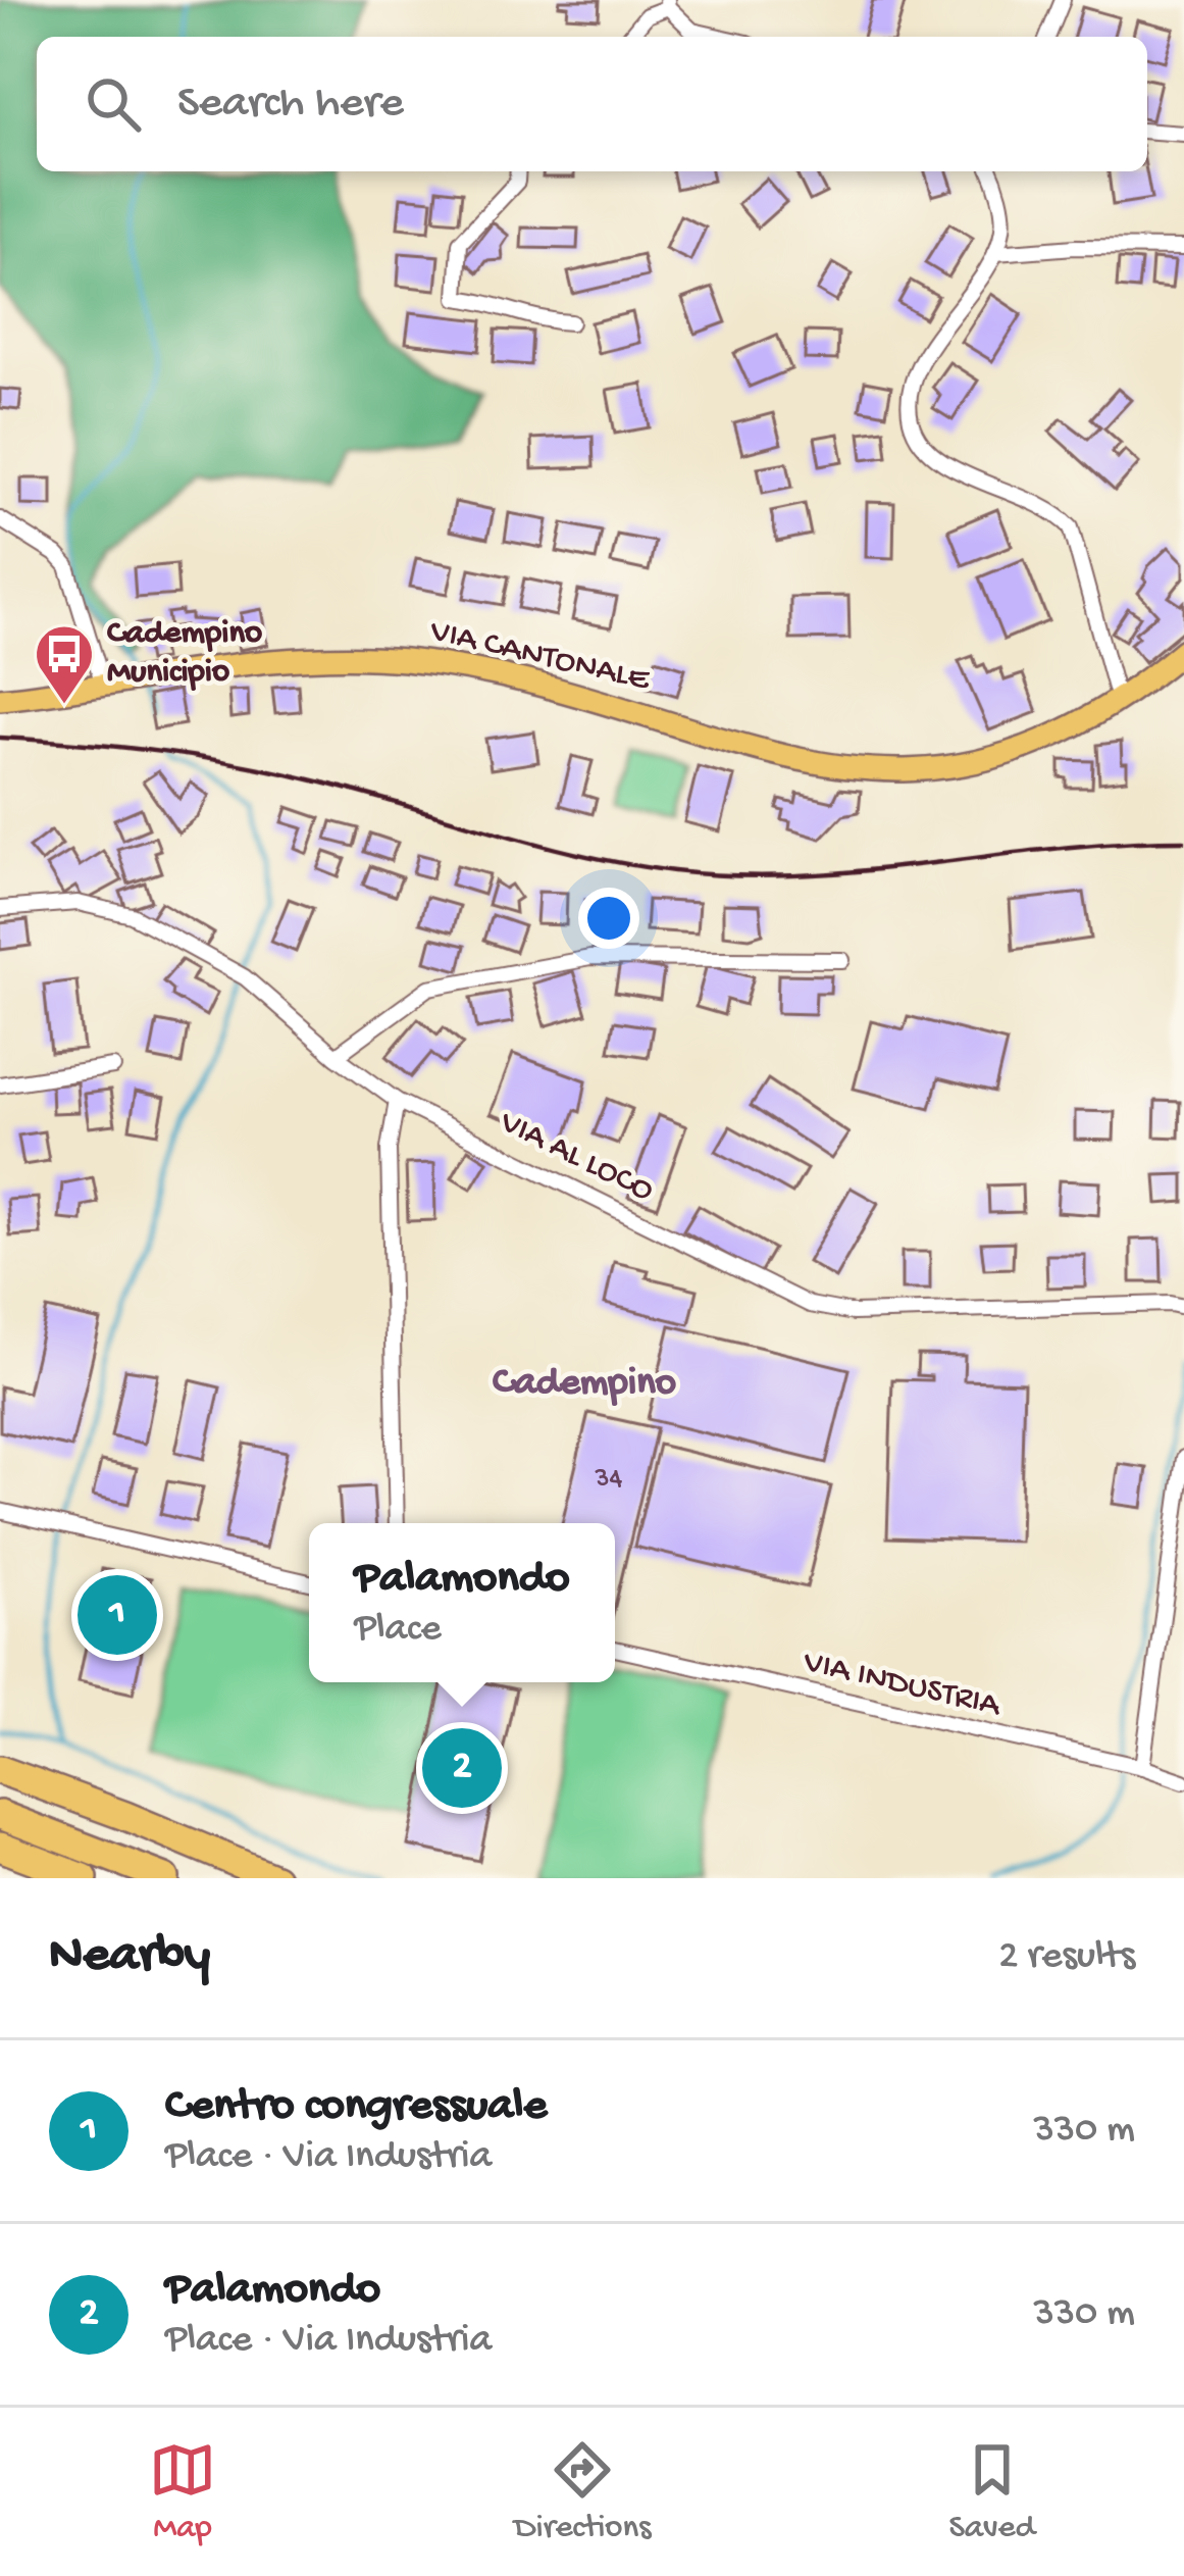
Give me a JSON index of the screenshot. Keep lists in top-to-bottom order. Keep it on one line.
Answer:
{"streets":{"main road":["VIA CANTONALE"],"street":["VIA AL LOCO","VIA INDUSTRIA"]},"districts":["Cadempino"],"places":{"bus stop":["Cadempino Municipio"]},"house_numbers":["34"],"page":{"search":"Search here","popup":["Palamondo","Place"],"pins":["1","2"],"heading":["Nearby","2 results"],"list":[{"mark":"1","name":"Centro congressuale","note":"Place · Via Industria","value":"330 m"},{"mark":"2","name":"Palamondo","note":"Place · Via Industria","value":"330 m"}],"nav":["Map","Directions","Saved"]}}
